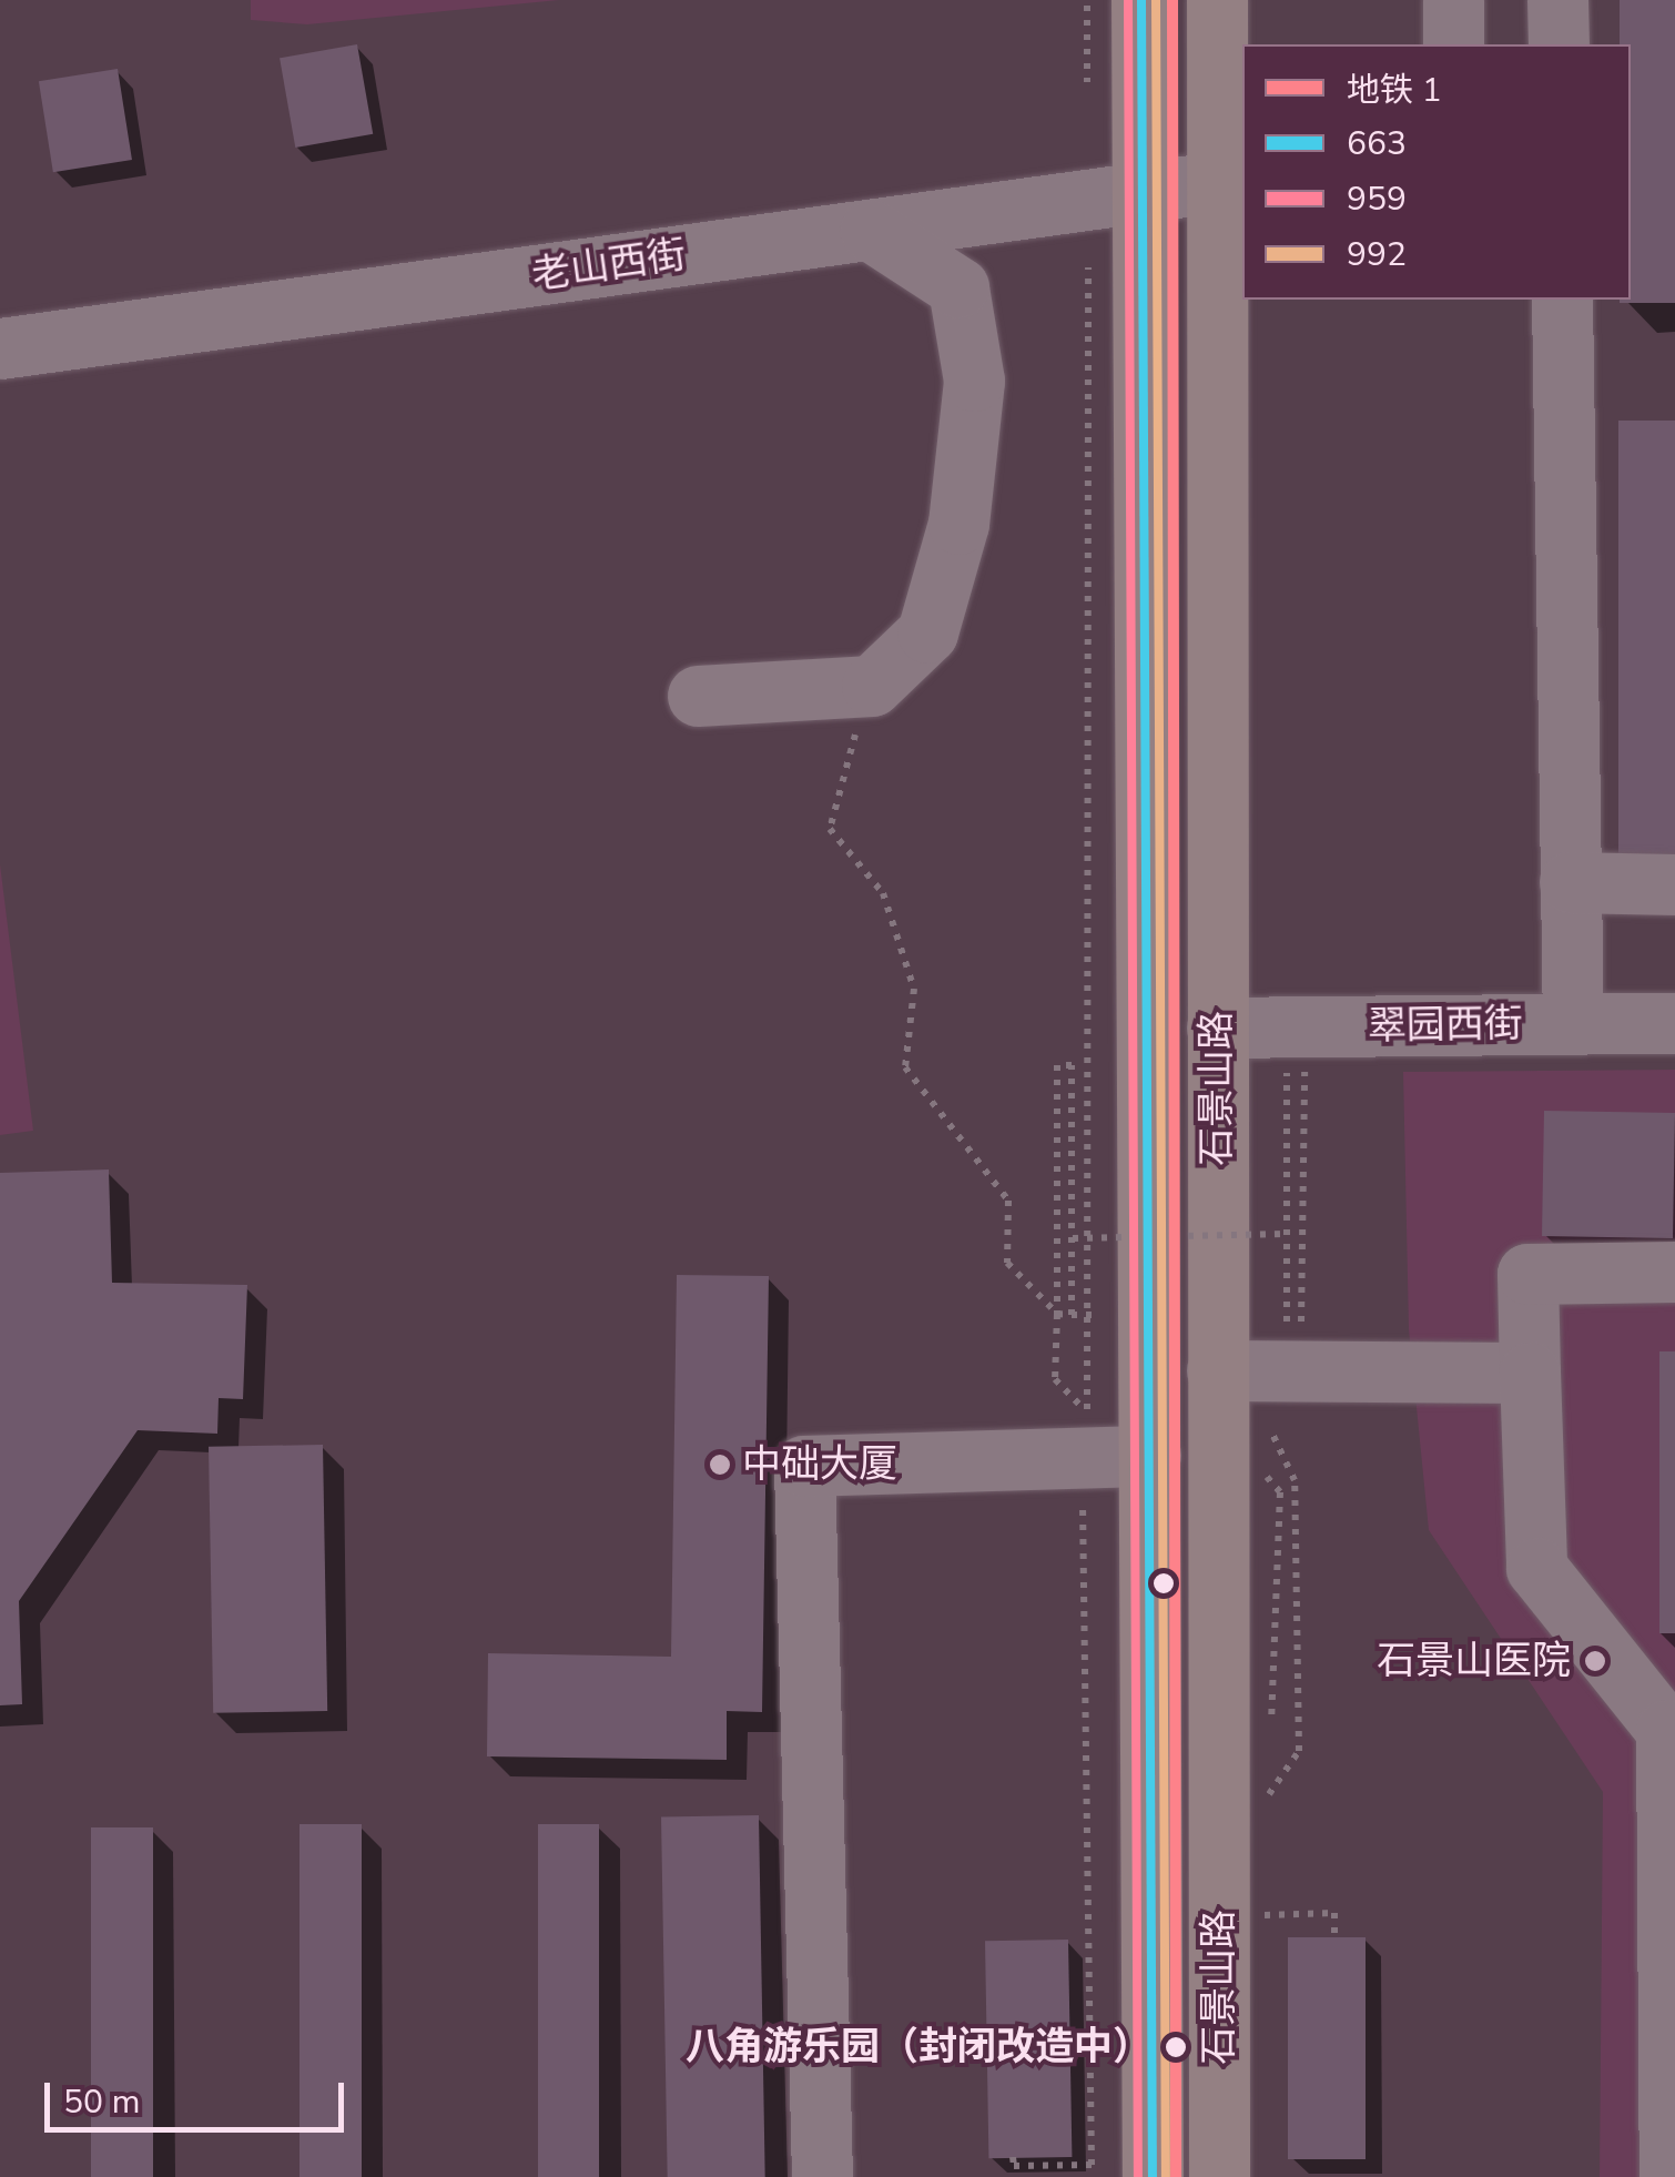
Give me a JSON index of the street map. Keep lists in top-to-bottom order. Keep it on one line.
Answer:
{"streets":{"highway":["石景山路"],"street":["老山西街","翠园西街"]},"crossings":[["老山西街","石景山路"],["翠园西街","石景山路"]],"places":["中础大厦","石景山医院","八角游乐园（封闭改造中）"],"lines":["metro line 1","transit line 663","transit line 959","transit line 992"],"legend":["地铁 1","663","959","992"],"scale_bar":"50 m"}
